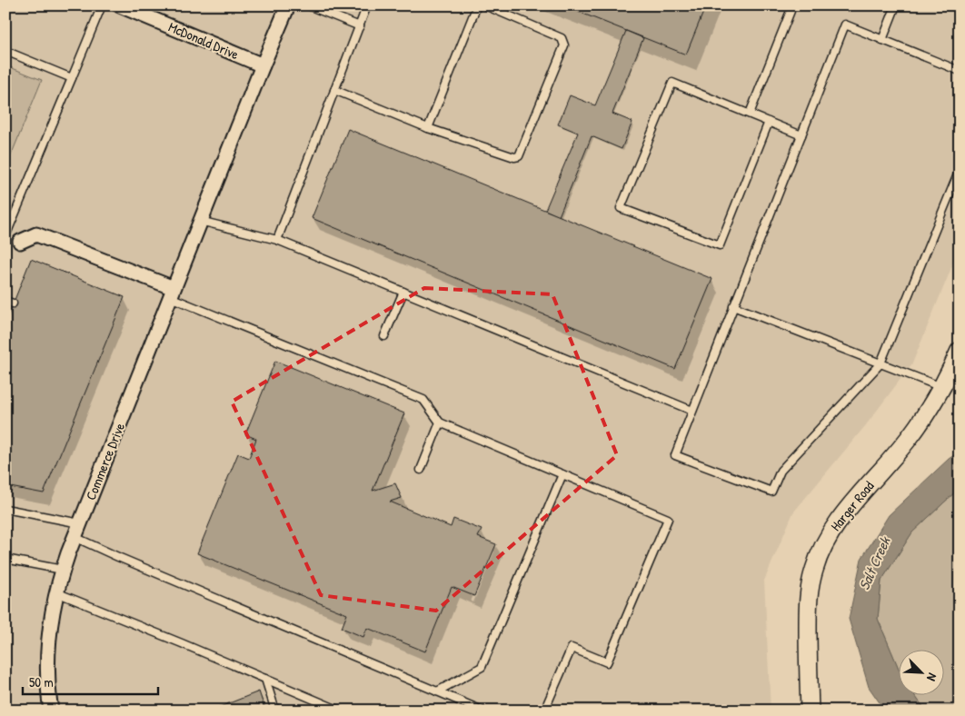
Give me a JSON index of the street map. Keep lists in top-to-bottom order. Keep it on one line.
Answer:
{"streets":{"street":["McDonald Drive","Commerce Drive","Harger Road"]},"crossings":[["McDonald Drive","Commerce Drive"]],"water":["Salt Creek"],"scale_bar":"50 m","north":"bottom right"}
